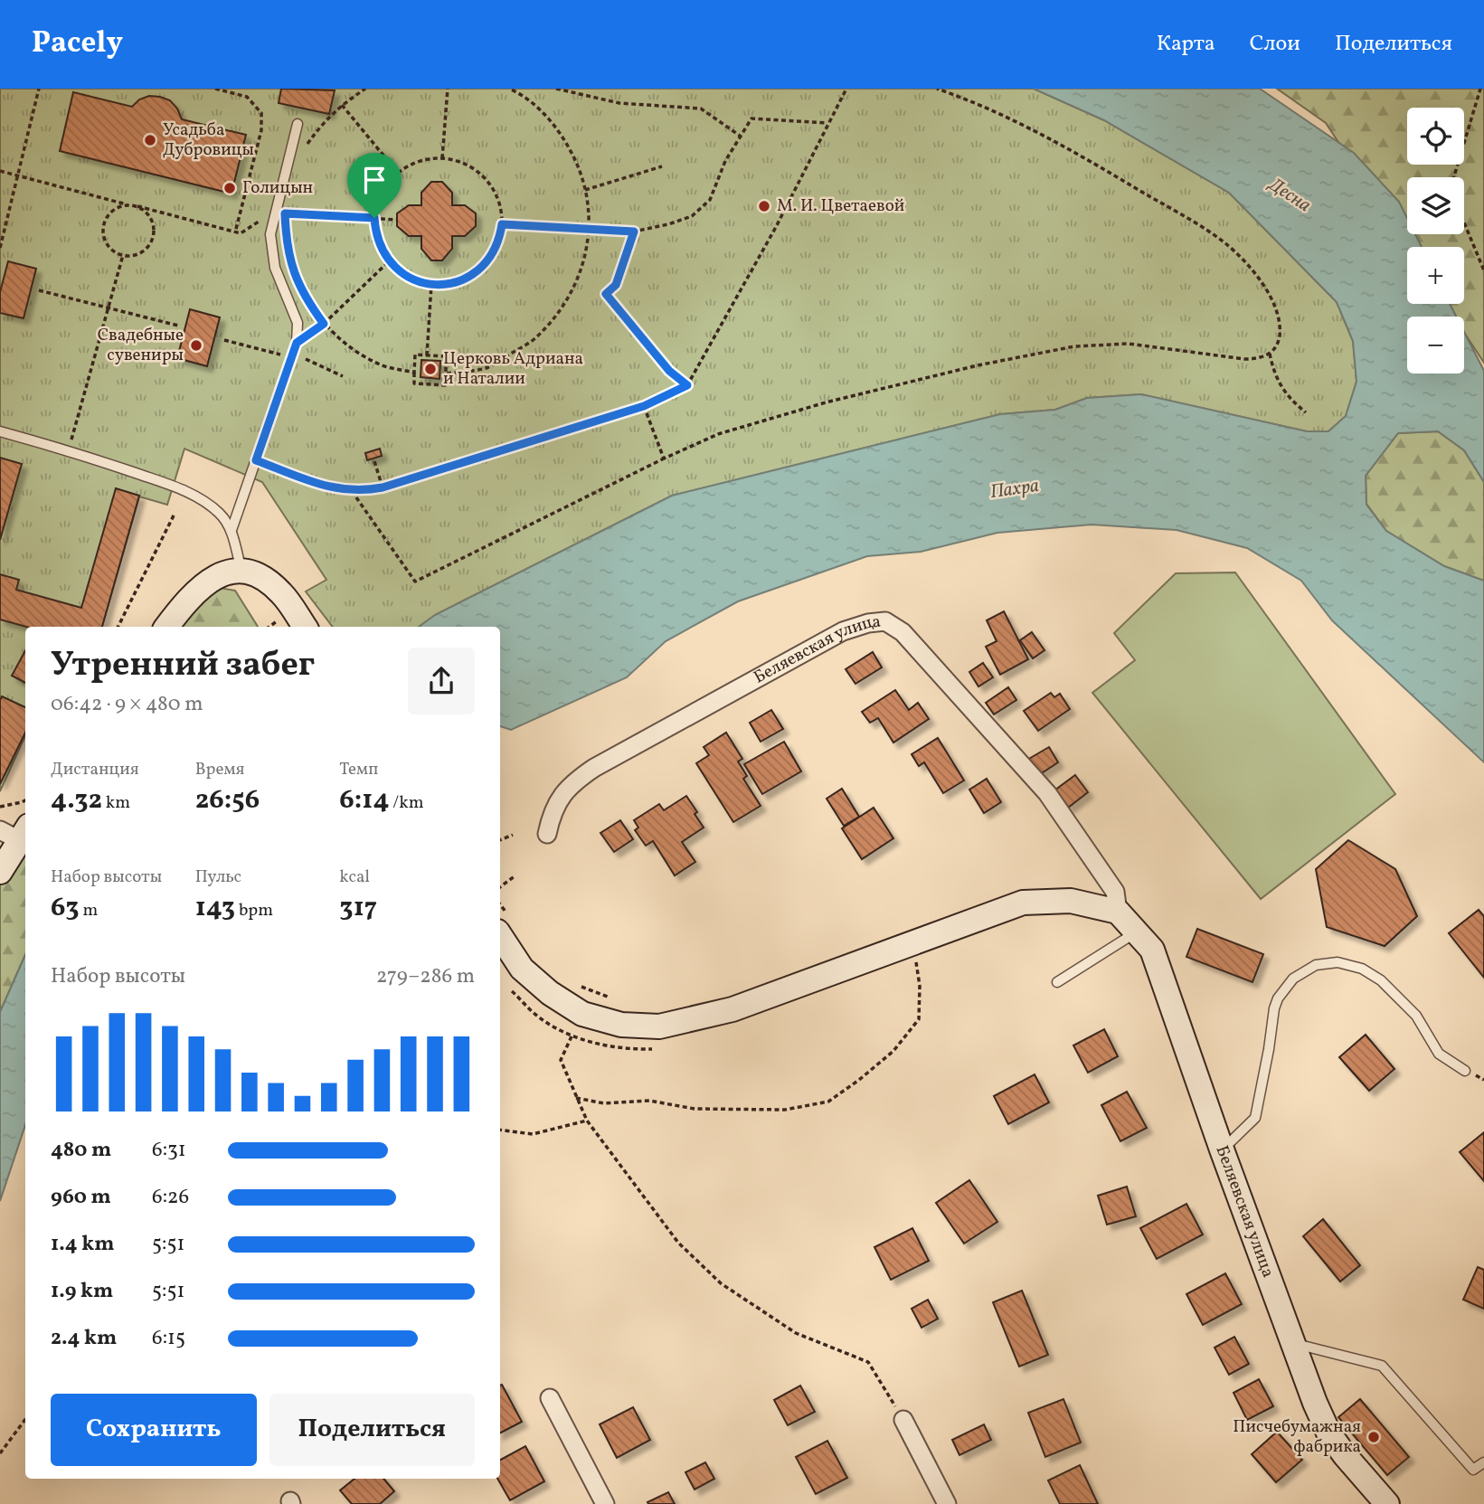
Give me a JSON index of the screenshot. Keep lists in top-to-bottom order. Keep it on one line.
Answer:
{"streets":{"main road":["Беляевская улица"]},"water":["Десна","Пахра"],"places":["Усадьба Дубровицы","Голицын","М. И. Цветаевой","Свадебные сувениры","Церковь Адриана и Наталии","Писчебумажная фабрика"],"page":{"header":"Pacely","nav":["Карта","Слои","Поделиться"],"map_buttons":["+","−"],"heading":["Утренний забег","06:42 · 9 × 480 m"],"stats":[["Дистанция","4.32 km"],["Время","26:56"],["Темп","6:14 /km"],["Набор высоты","63 m"],["Пульс","143 bpm"],["kcal","317"]],"chart":["Набор высоты","279–286 m"],"list":[{"name":"480 m","note":"6:31"},{"name":"960 m","note":"6:26"},{"name":"1.4 km","note":"5:51"},{"name":"1.9 km","note":"5:51"},{"name":"2.4 km","note":"6:15"}],"buttons":["Сохранить","Поделиться"]}}
